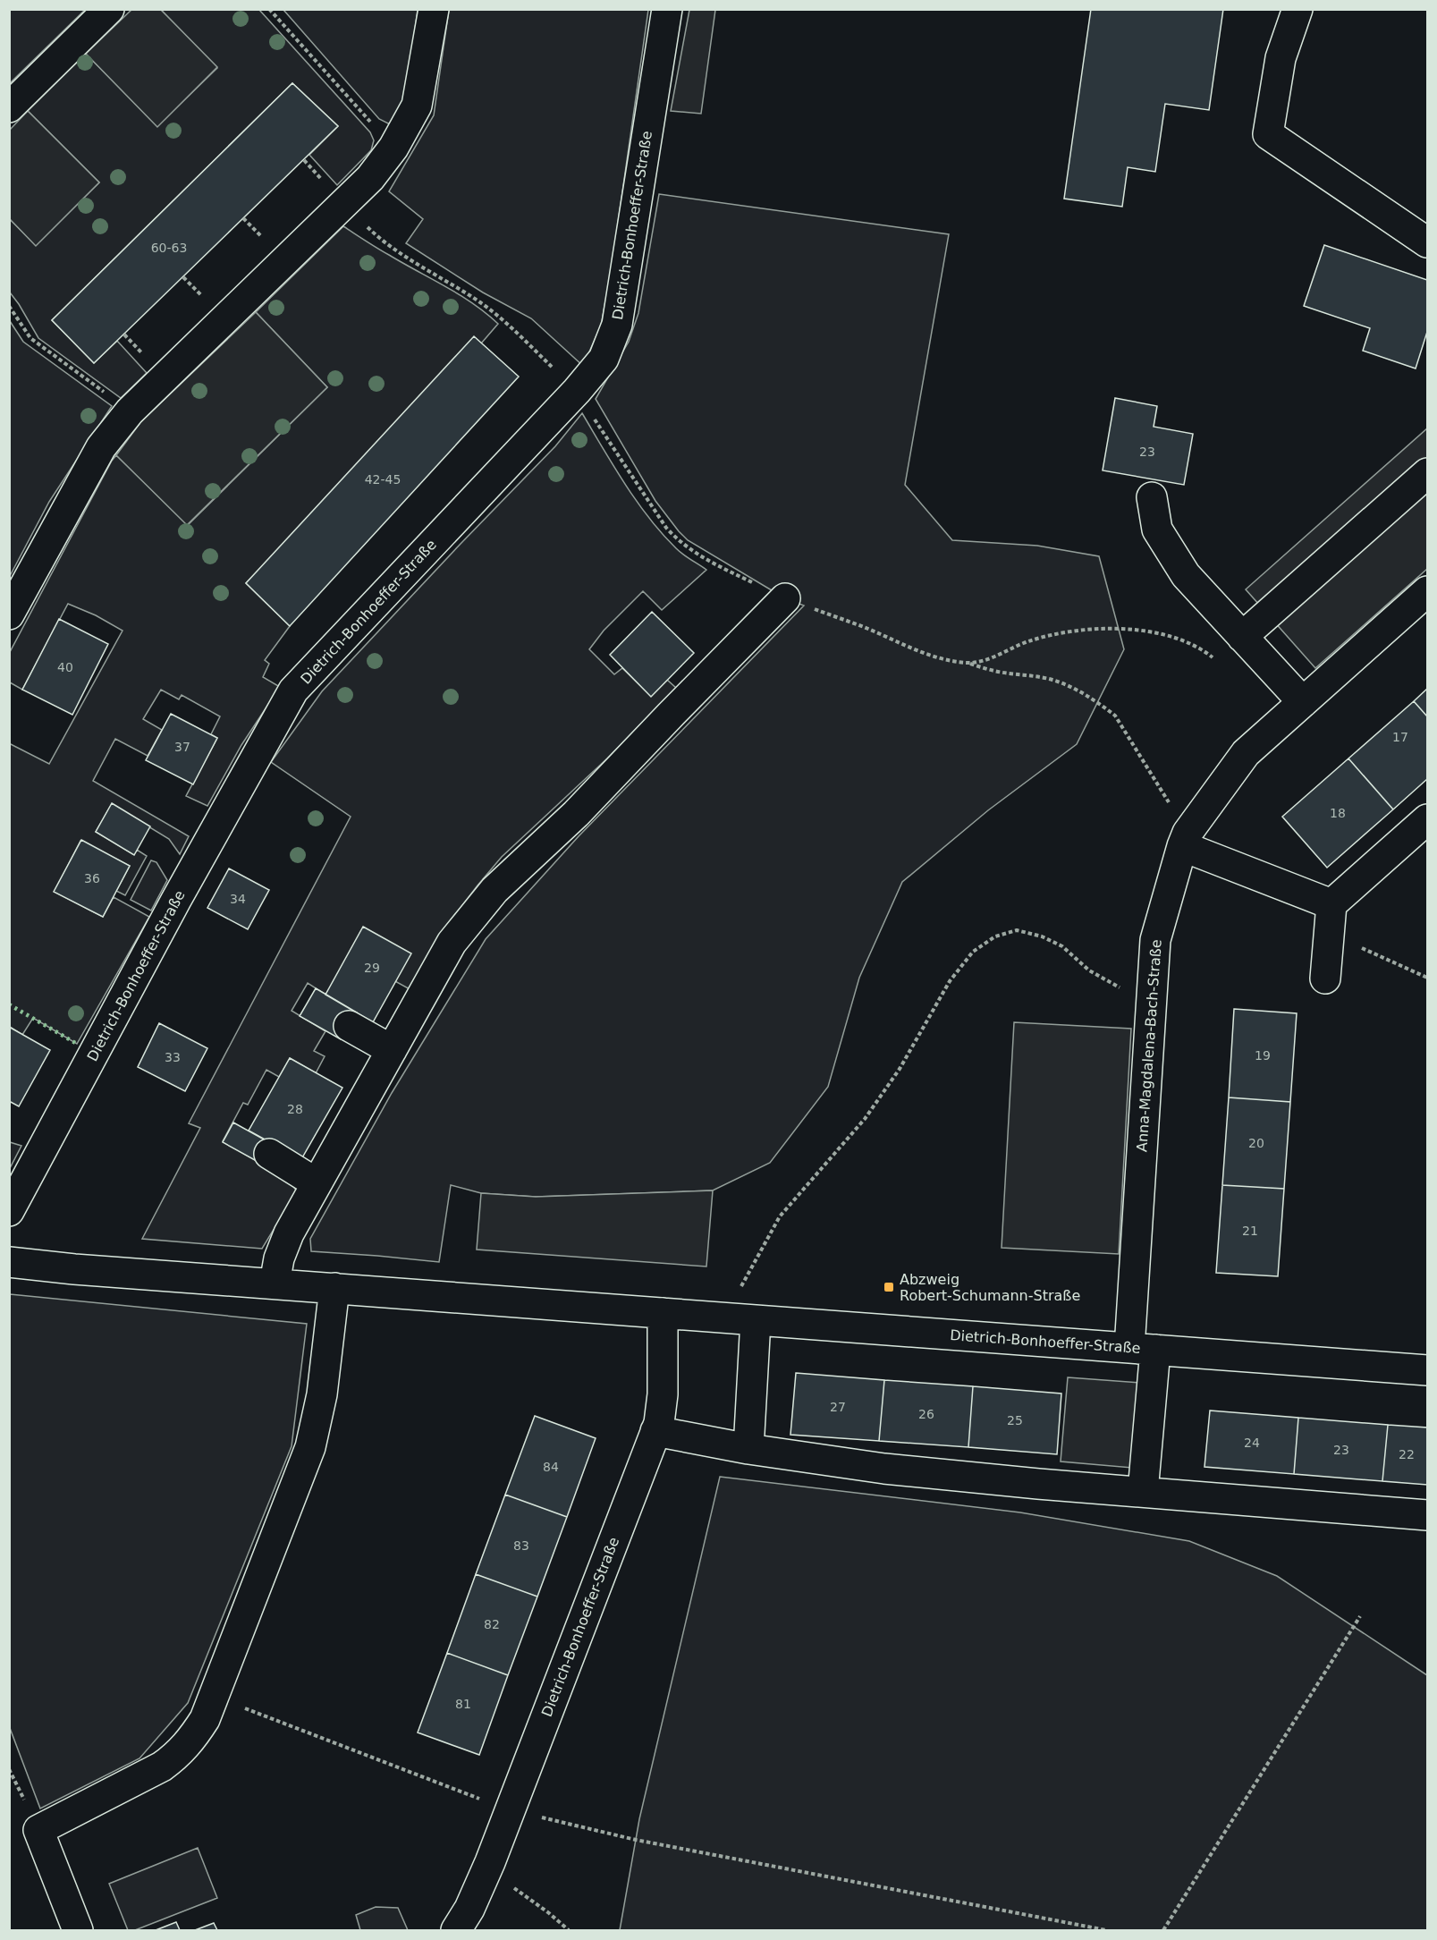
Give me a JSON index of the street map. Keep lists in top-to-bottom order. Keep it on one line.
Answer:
{"streets":{"street":["Dietrich-Bonhoeffer-Straße","Anna-Magdalena-Bach-Straße"]},"crossings":[["Dietrich-Bonhoeffer-Straße","Anna-Magdalena-Bach-Straße"]],"places":{"transit":["Abzweig Robert-Schumann-Straße"]},"house_numbers":["60-63","23","42-45","40","17","37","18","36","34","29","19","33","28","20","21","27","26","25","24","23","22","84","83","82","81"]}
